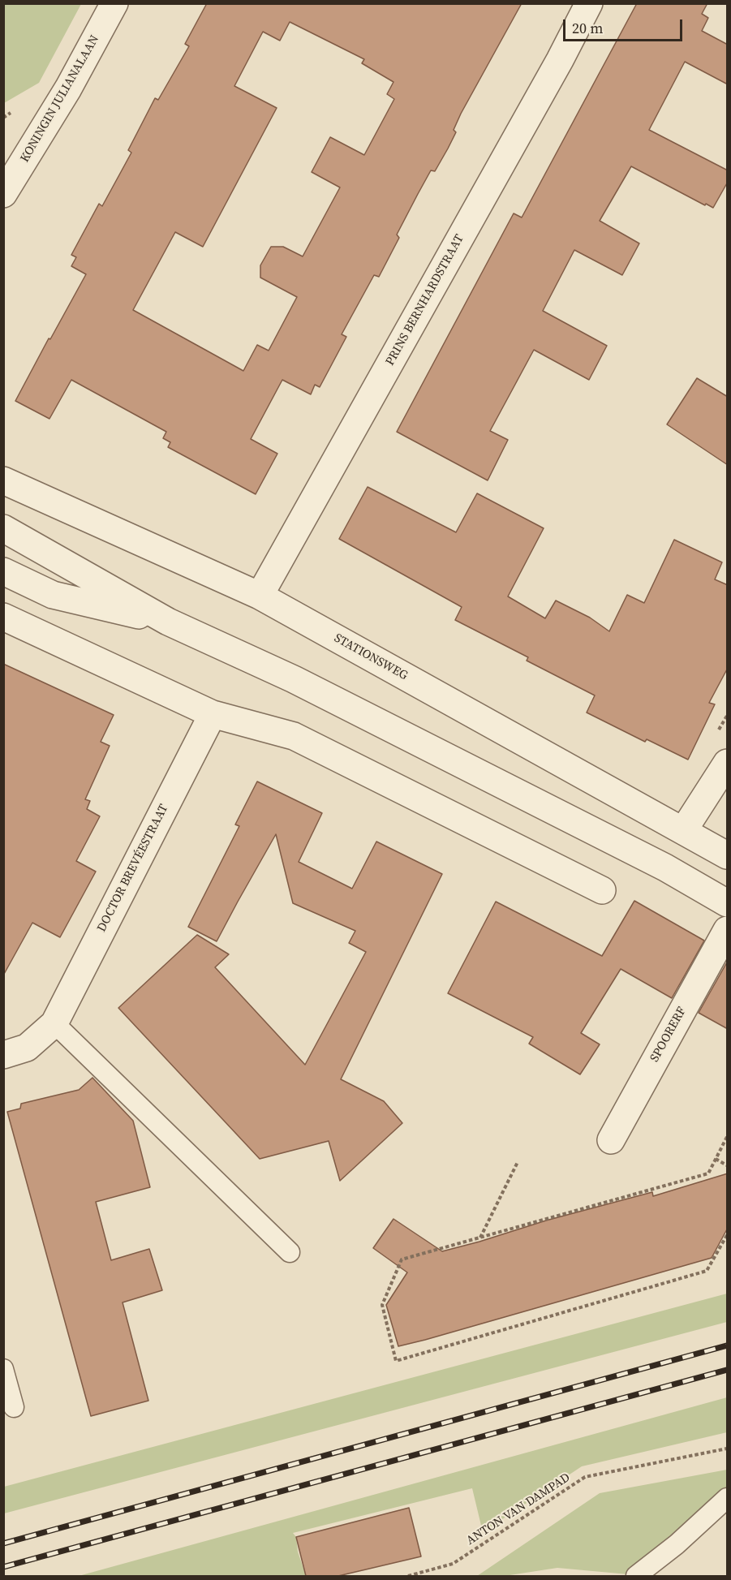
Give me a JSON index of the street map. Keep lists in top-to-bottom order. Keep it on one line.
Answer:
{"streets":{"street":["KONINGIN JULIANALAAN","PRINS BERNHARDSTRAAT","STATIONSWEG","DOCTOR BREVÉESTRAAT","SPOORERF"],"path":["ANTON VAN DAMPAD"]},"crossings":[["PRINS BERNHARDSTRAAT","STATIONSWEG"]],"scale_bar":"20 m"}
